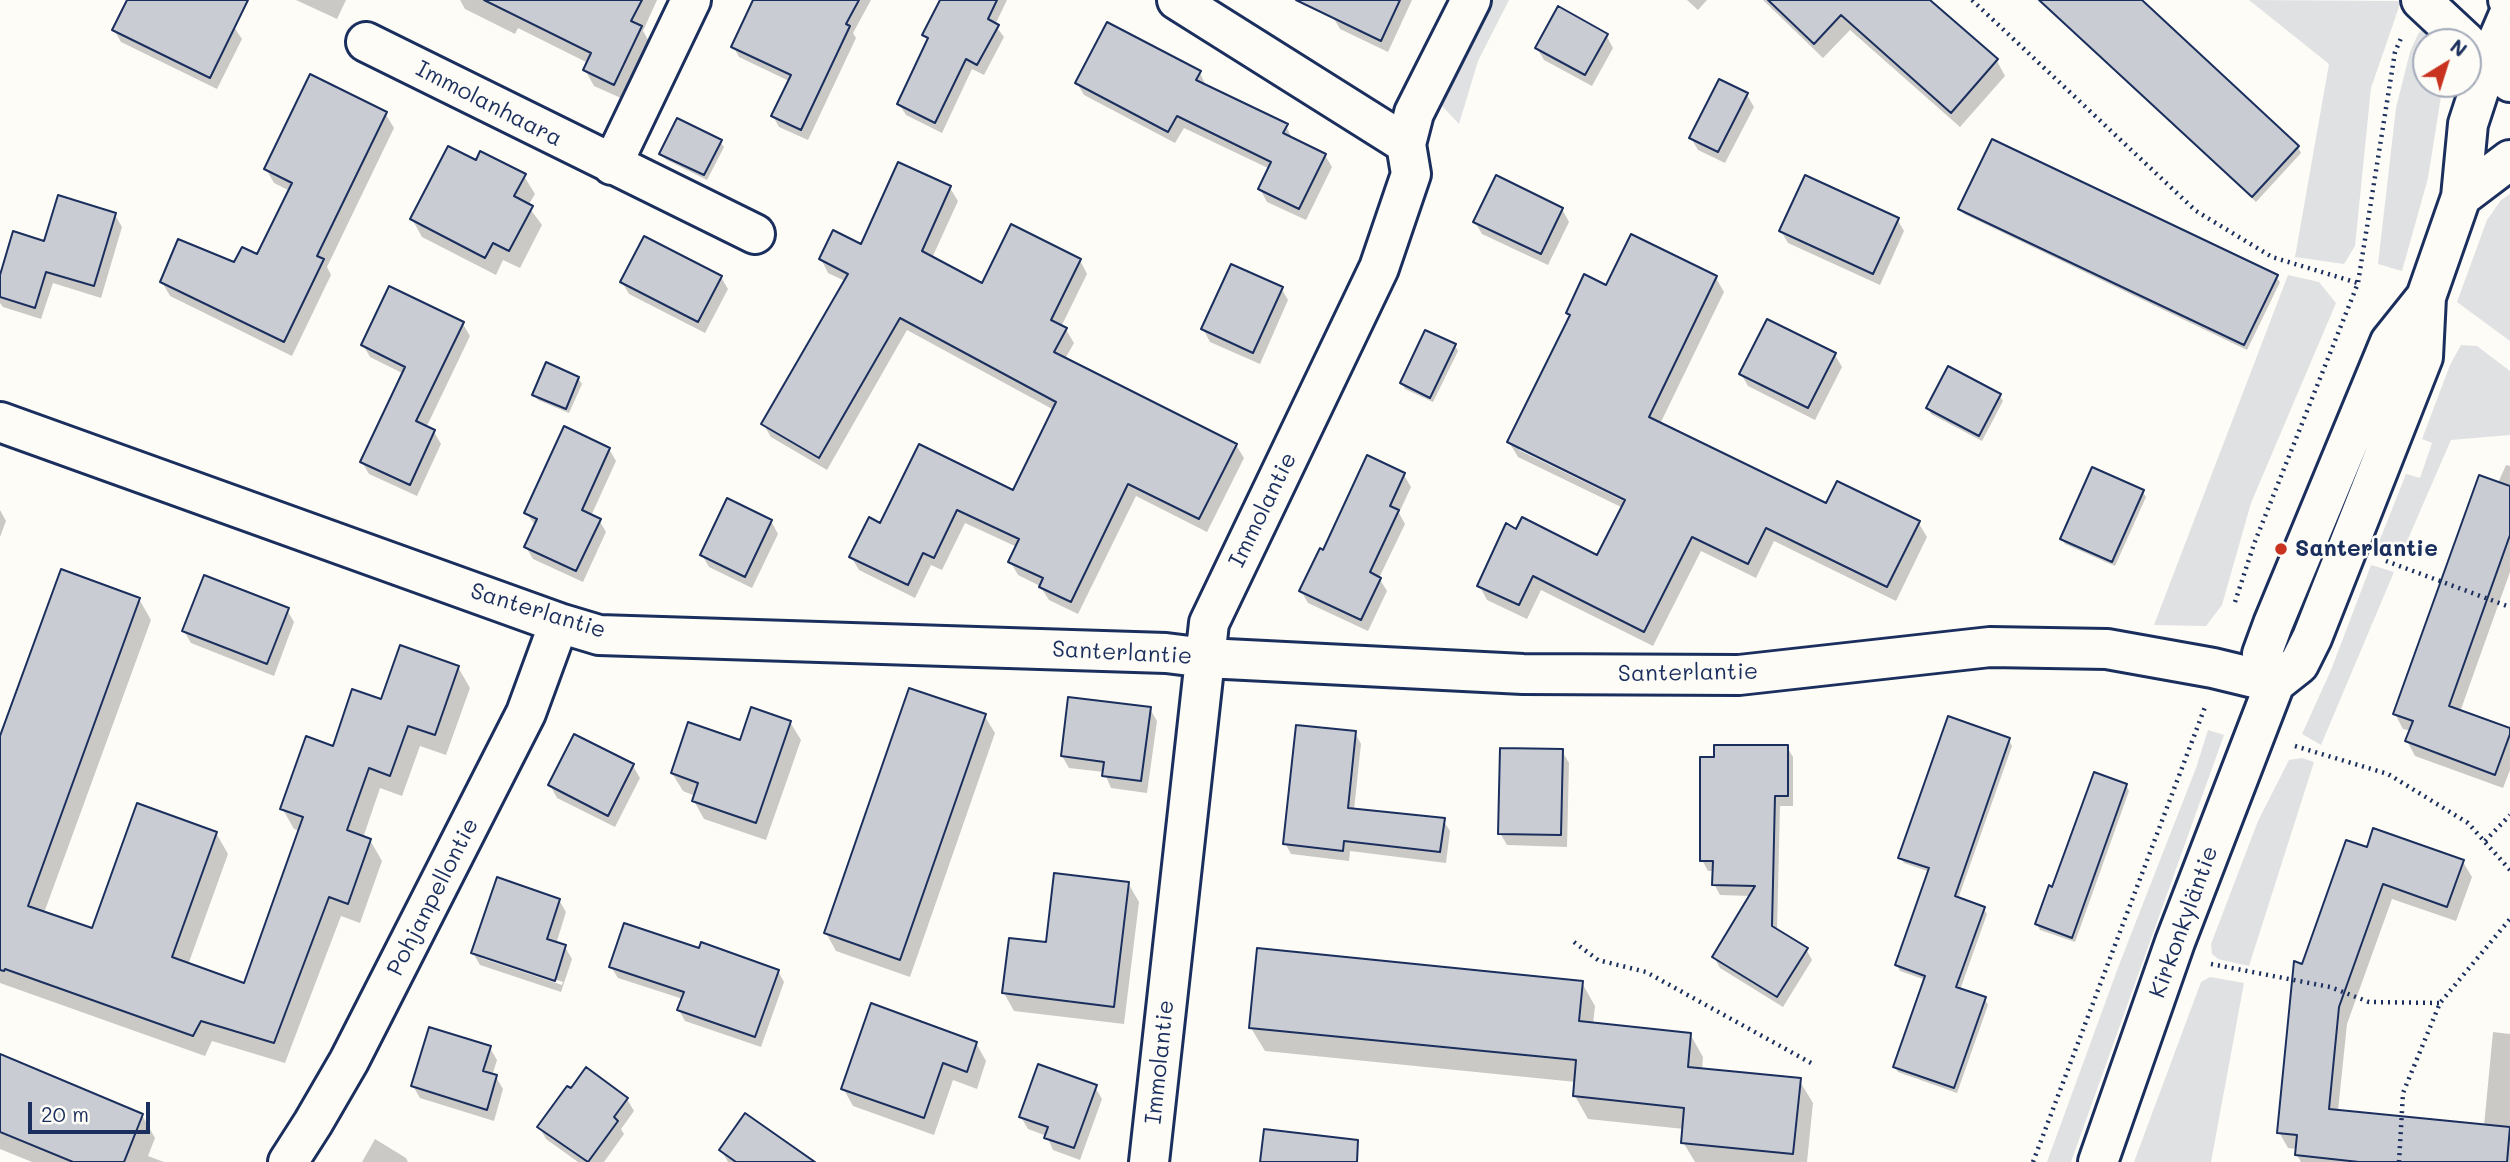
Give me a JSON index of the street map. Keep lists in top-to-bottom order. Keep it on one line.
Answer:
{"streets":{"street":["Immolanhaara","Immolantie","Santerlantie","Pohjanpellontie","Kirkonkyläntie"]},"crossings":[["Immolantie","Santerlantie"],["Santerlantie","Pohjanpellontie"],["Santerlantie","Kirkonkyläntie"]],"places":["Santerlantie"],"scale_bar":"20 m","north":"top right"}
